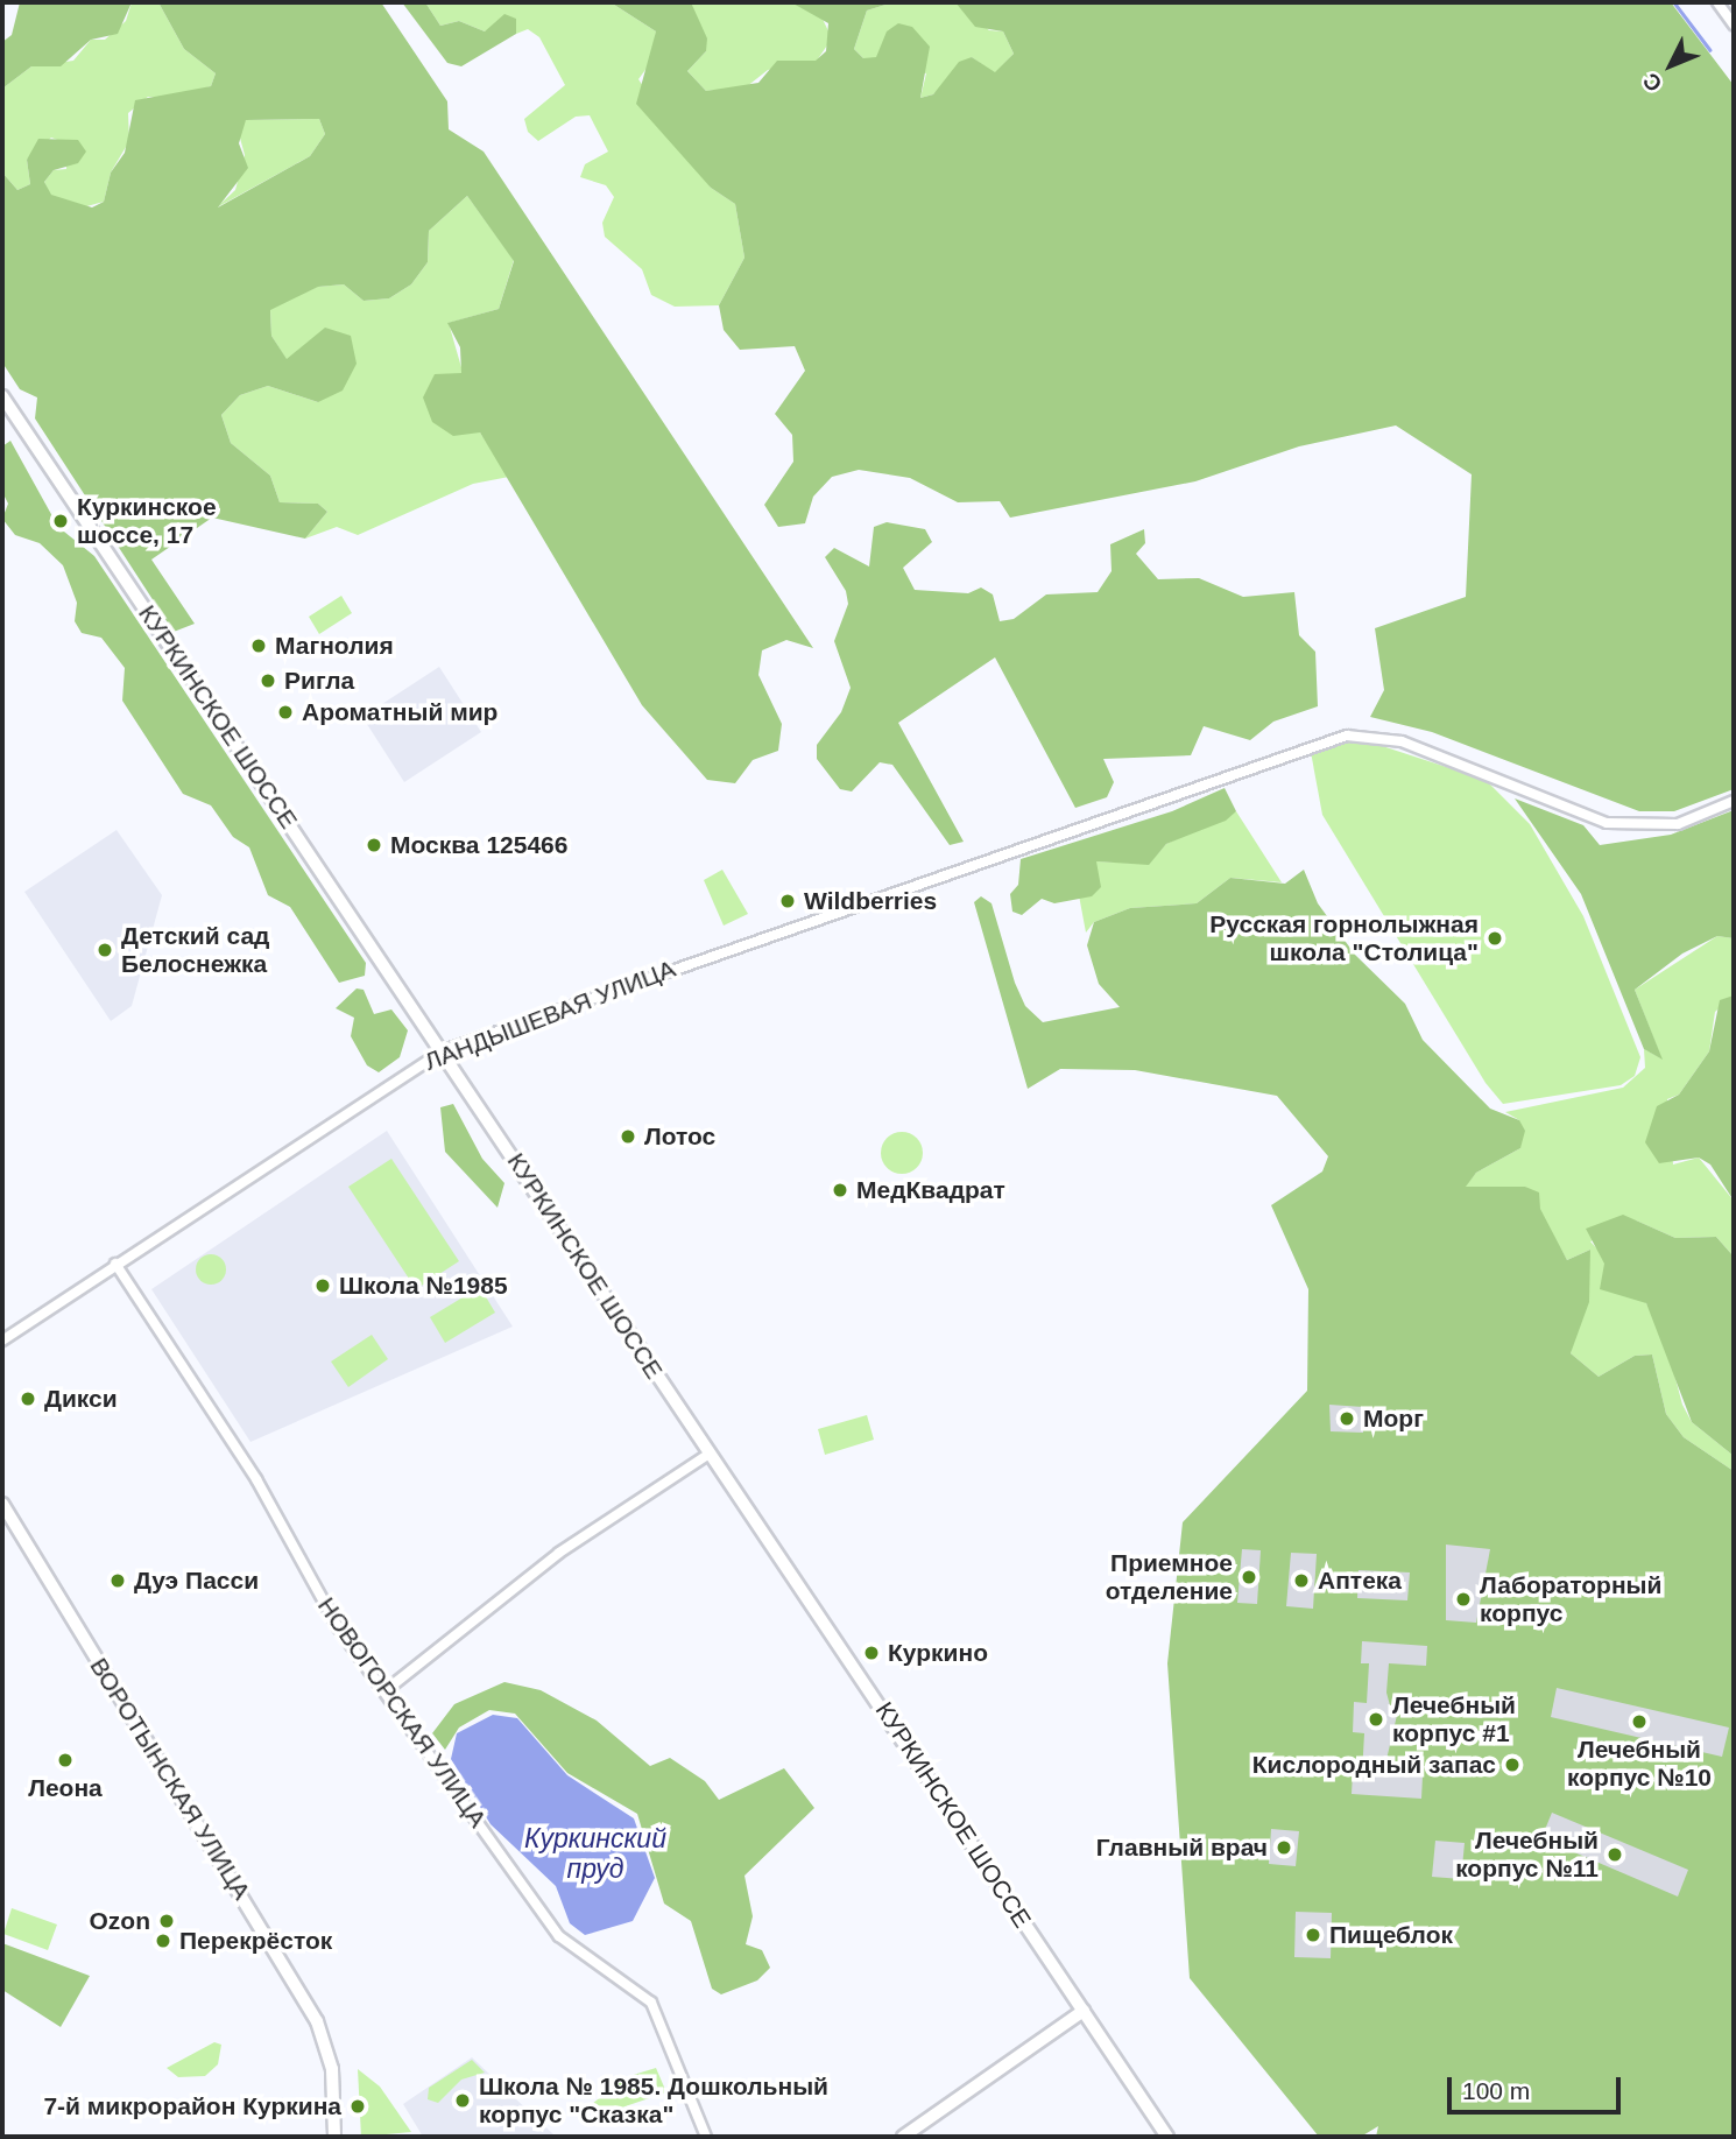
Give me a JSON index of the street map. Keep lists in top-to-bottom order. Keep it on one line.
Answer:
{"streets":{"main road":["КУРКИНСКОЕ ШОССЕ"],"street":["ЛАНДЫШЕВАЯ УЛИЦА","НОВОГОРСКАЯ УЛИЦА","ВОРОТЫНСКАЯ УЛИЦА"]},"crossings":[["КУРКИНСКОЕ ШОССЕ","ЛАНДЫШЕВАЯ УЛИЦА"],["ЛАНДЫШЕВАЯ УЛИЦА","НОВОГОРСКАЯ УЛИЦА"]],"water":["Куркинский пруд"],"places":["Куркинское шоссе, 17","Магнолия","Ригла","Ароматный мир","Москва 125466","Wildberries","Русская горнолыжная школа \"Столица\"","Детский сад Белоснежка","Лотос","МедКвадрат","Школа №1985","Дикси","Морг","Приемное отделение","Дуэ Пасси","Аптека","Лабораторный корпус","Куркино","Лечебный корпус #1","Лечебный корпус №10","Леона","Кислородный запас","Главный врач","Лечебный корпус №11","Ozon","Пищеблок","Перекрёсток","Школа № 1985. Дошкольный корпус \"Сказка\"","7-й микрорайон Куркина"],"scale_bar":"100 m","north":"bottom left"}
